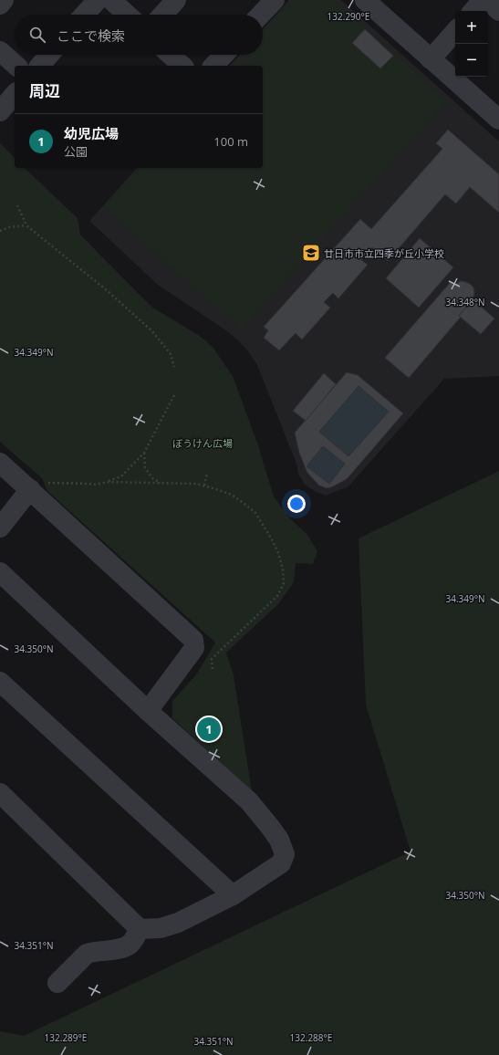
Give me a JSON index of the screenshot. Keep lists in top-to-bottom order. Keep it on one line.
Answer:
{"parks":["ぼうけん広場"],"places":{"school or university":["廿日市市立四季が丘小学校"]},"page":{"map_buttons":["+","−"],"search":"ここで検索","heading":"周辺","list":[{"mark":"1","name":"幼児広場","note":"公園","value":"100 m"}],"pins":"1"},"coordinates":["132.290°E","34.348°N","34.349°N","34.350°N","34.351°N","132.289°E","132.288°E"]}
